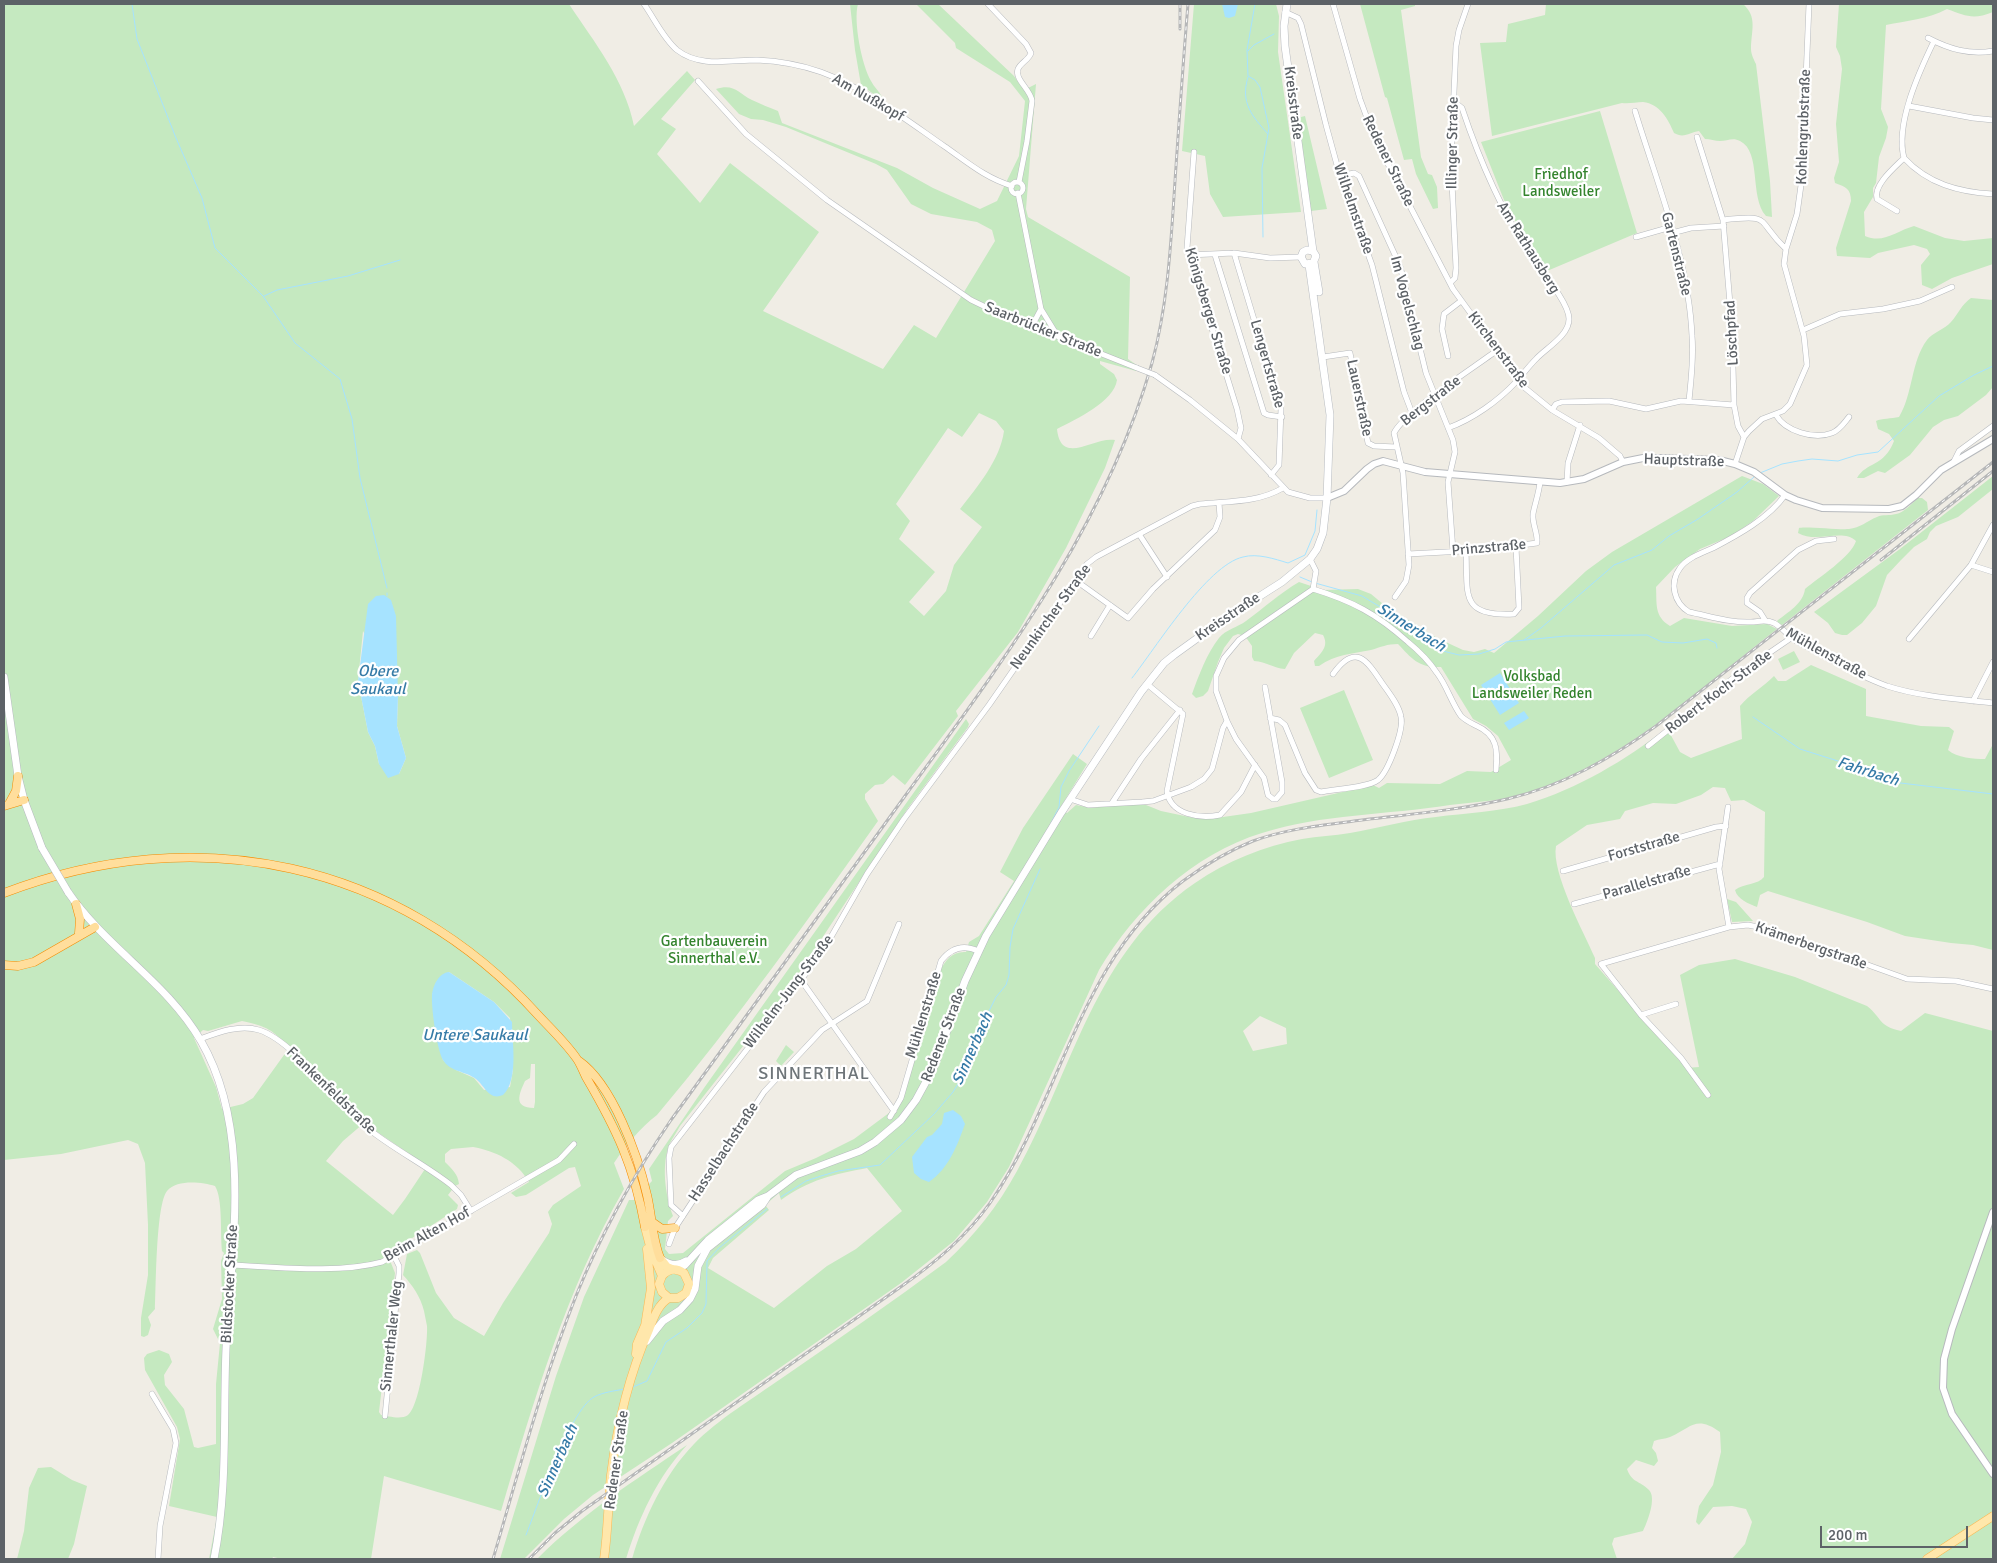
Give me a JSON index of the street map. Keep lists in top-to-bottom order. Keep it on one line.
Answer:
{"streets":{"main road":["Kreisstraße","Redener Straße","Bildstocker Straße"],"street":["Am Nußkopf","Kohlengrubstraße","Illinger Straße","Wilhelmstraße","Am Rathausberg","Gartenstraße","Im Vogelschlag","Königsberger Straße","Saarbrücker Straße","Löschpfad","Kirchenstraße","Lengertstraße","Lauerstraße","Bergstraße","Hauptstraße","Prinzstraße","Neunkircher Straße","Mühlenstraße","Robert-Koch-Straße","Forststraße","Parallelstraße","Krämerbergstraße","Wilhelm-Jung-Straße","Frankenfeldstraße","Hasselbachstraße","Beim Alten Hof","Sinnerthaler Weg"]},"crossings":[["Kreisstraße","Redener Straße"],["Kreisstraße","Wilhelmstraße"],["Kreisstraße","Saarbrücker Straße"],["Kreisstraße","Lauerstraße"],["Kreisstraße","Hauptstraße"],["Kohlengrubstraße","Löschpfad"],["Kohlengrubstraße","Hauptstraße"],["Illinger Straße","Redener Straße"],["Illinger Straße","Am Rathausberg"],["Illinger Straße","Kirchenstraße"],["Redener Straße","Kirchenstraße"],["Redener Straße","Mühlenstraße"],["Wilhelmstraße","Im Vogelschlag"],["Wilhelmstraße","Bergstraße"],["Am Rathausberg","Kirchenstraße"],["Im Vogelschlag","Bergstraße"],["Königsberger Straße","Saarbrücker Straße"],["Saarbrücker Straße","Lengertstraße"],["Saarbrücker Straße","Hauptstraße"],["Saarbrücker Straße","Neunkircher Straße"],["Kirchenstraße","Bergstraße"],["Kirchenstraße","Hauptstraße"],["Lauerstraße","Bergstraße"],["Bergstraße","Hauptstraße"],["Hauptstraße","Prinzstraße"],["Neunkircher Straße","Wilhelm-Jung-Straße"],["Mühlenstraße","Robert-Koch-Straße"],["Wilhelm-Jung-Straße","Hasselbachstraße"],["Frankenfeldstraße","Beim Alten Hof"],["Frankenfeldstraße","Bildstocker Straße"],["Beim Alten Hof","Bildstocker Straße"],["Beim Alten Hof","Sinnerthaler Weg"]],"districts":["SINNERTHAL"],"water":["Sinnerbach","Obere Saukaul","Fahrbach","Untere Saukaul"],"parks":["Friedhof Landsweiler","Volksbad Landsweiler Reden","Gartenbauverein Sinnerthal e.V."],"scale_bar":"200 m"}
